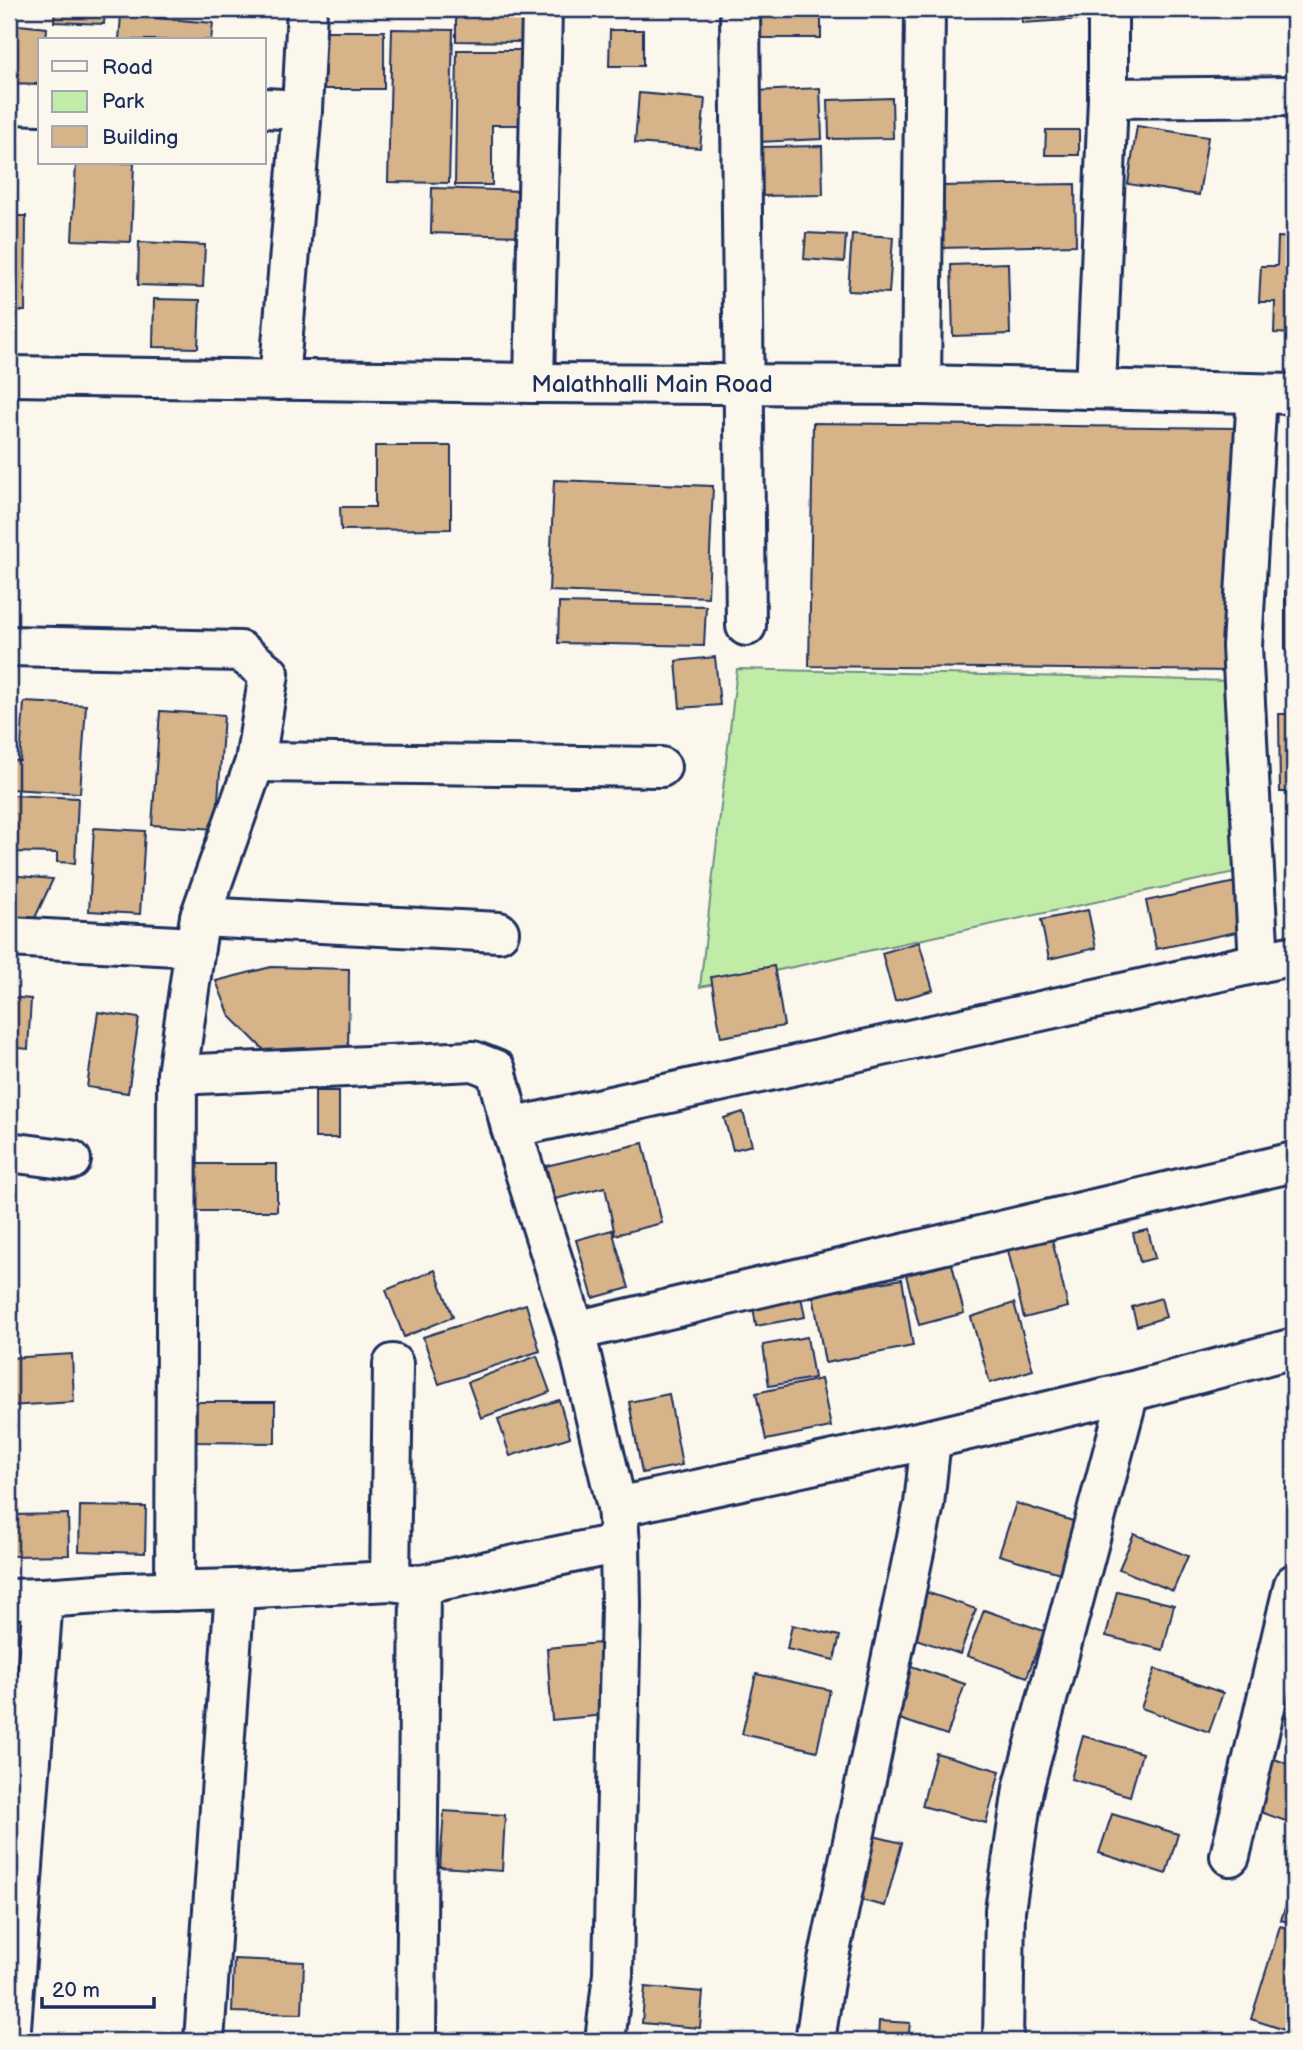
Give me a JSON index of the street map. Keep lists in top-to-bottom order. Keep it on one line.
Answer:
{"streets":{"street":["Malathhalli Main Road"]},"legend":["Road","Park","Building"],"scale_bar":"20 m"}
